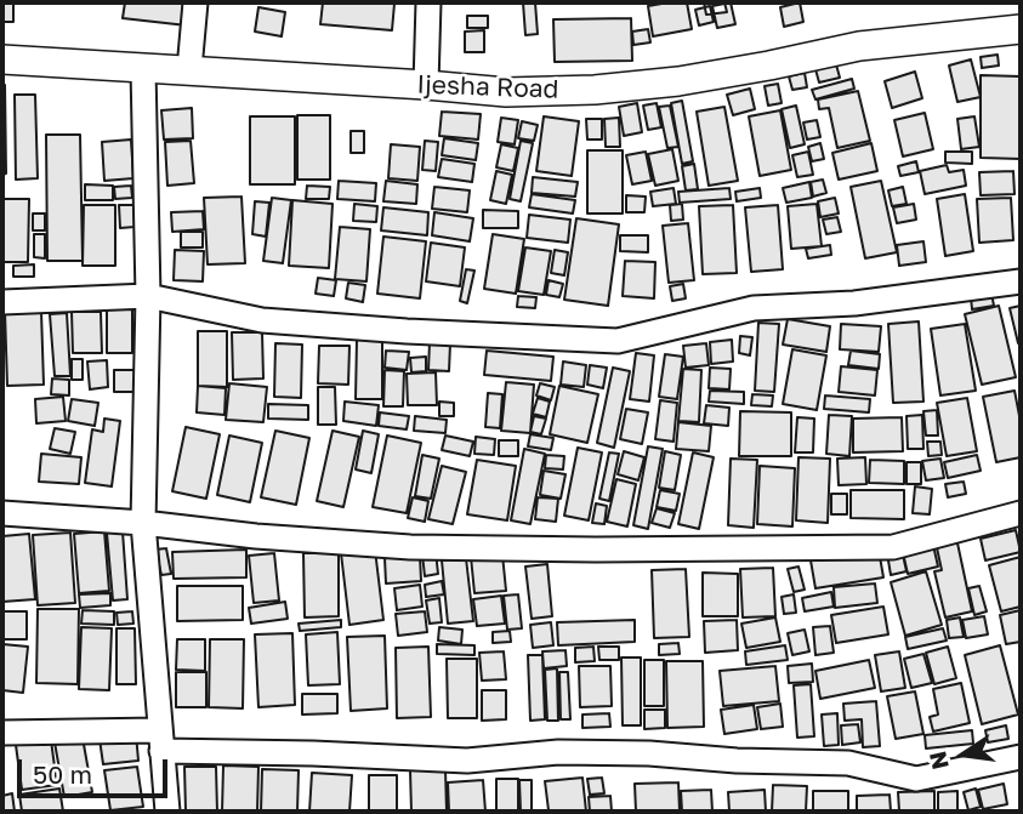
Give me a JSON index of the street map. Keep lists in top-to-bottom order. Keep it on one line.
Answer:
{"streets":{"main road":["Ijesha Road"]},"scale_bar":"50 m","north":"left"}
